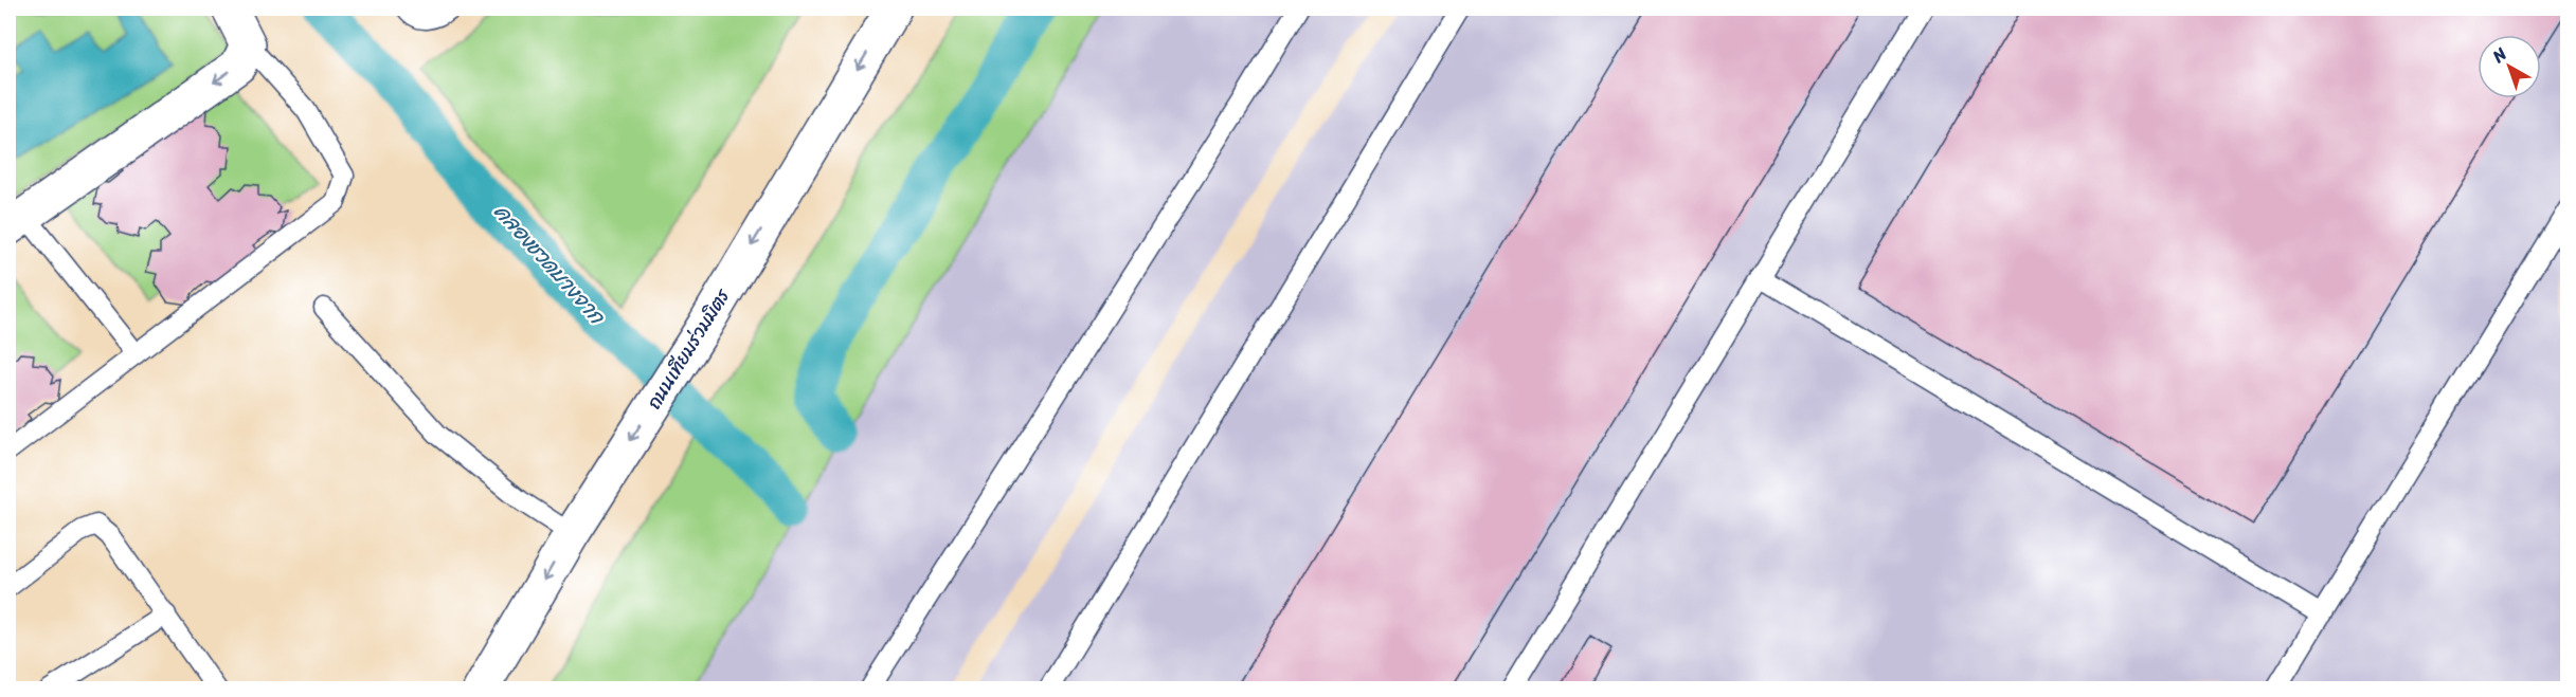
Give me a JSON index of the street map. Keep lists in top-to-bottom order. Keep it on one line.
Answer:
{"streets":{"street":["ถนนเทียมร่วมมิตร"]},"one_way":["ถนนเทียมร่วมมิตร"],"water":["คลองชวดบางจาก"],"north":"top left"}
